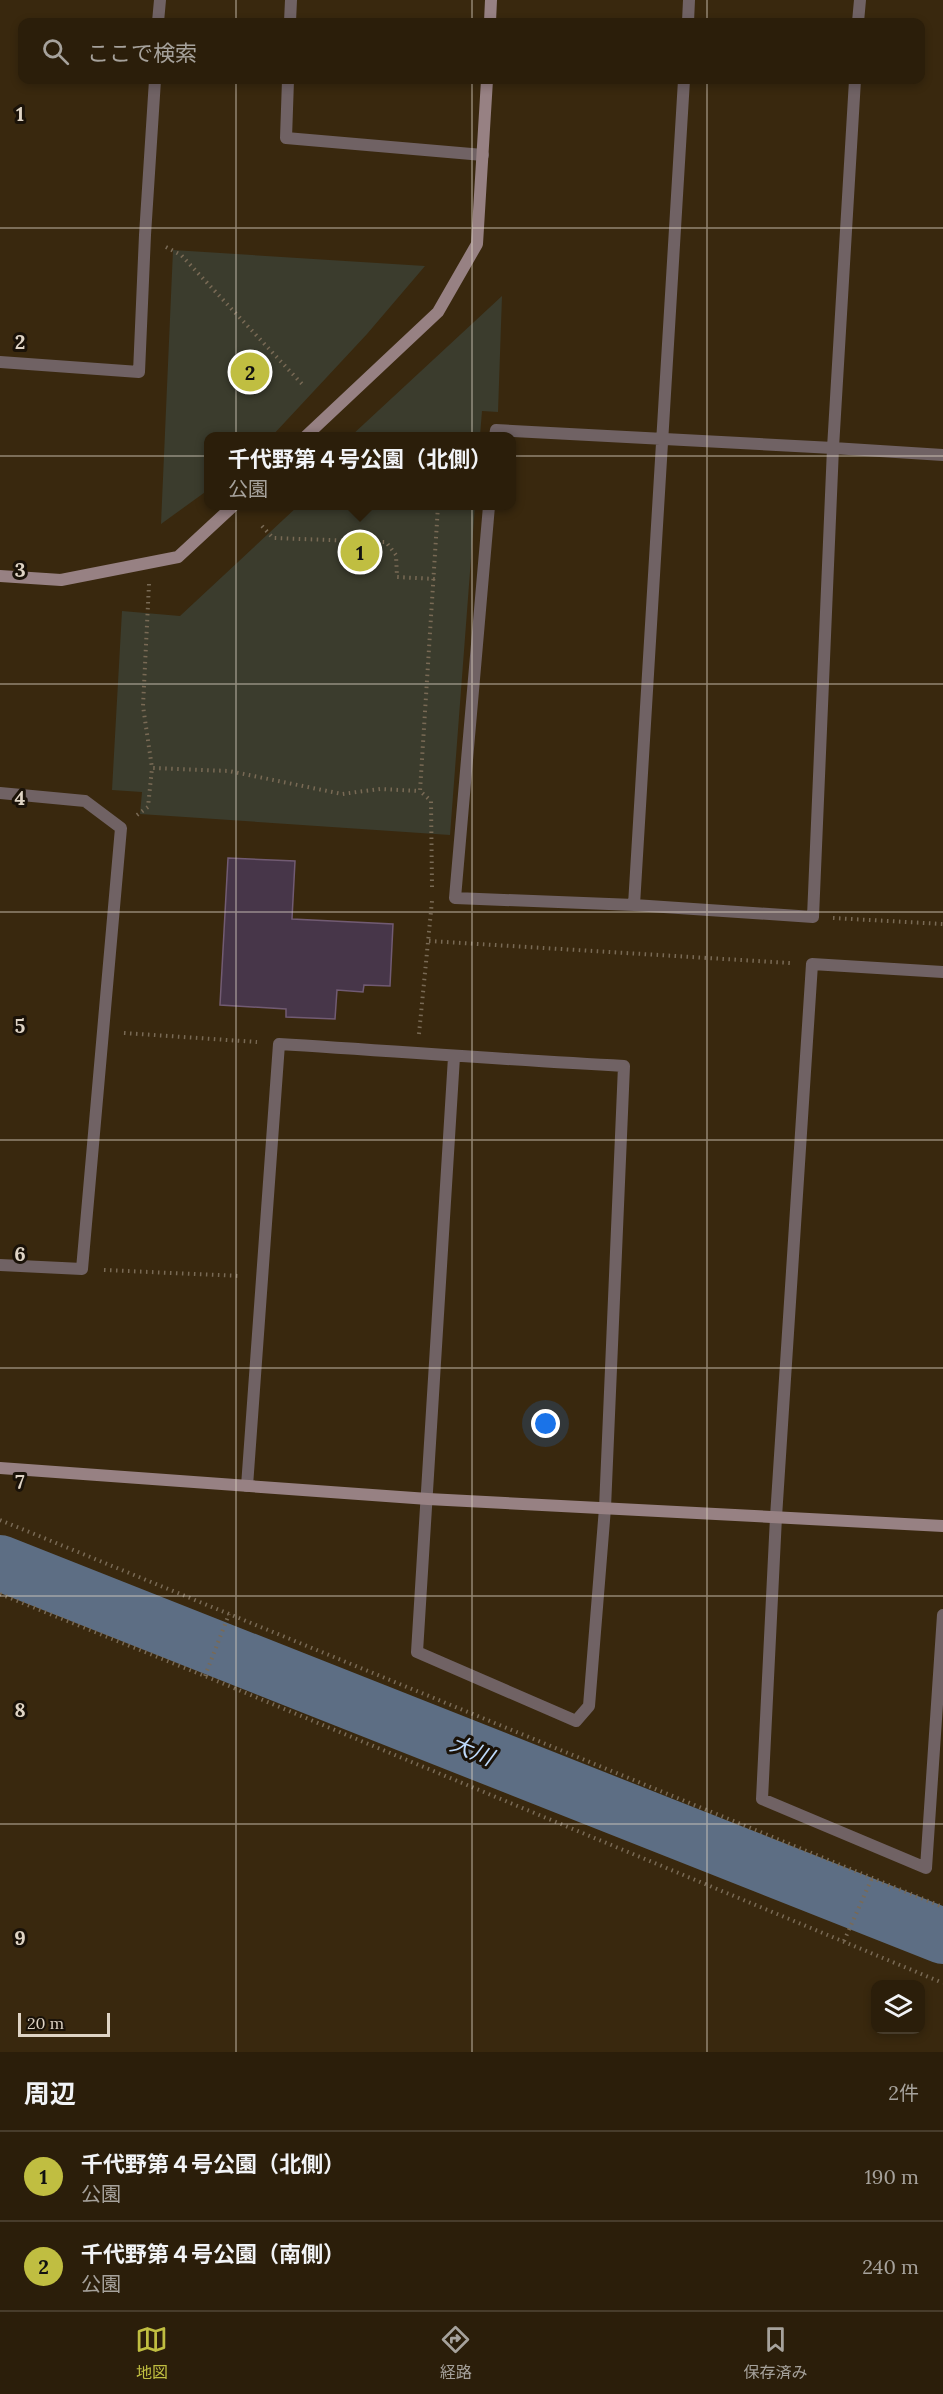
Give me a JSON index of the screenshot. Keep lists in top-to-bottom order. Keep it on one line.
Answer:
{"water":["大川"],"scale_bar":"20 m","page":{"search":"ここで検索","pins":["2","1"],"popup":["千代野第４号公園（北側）","公園"],"scale":"20 m","heading":["周辺","2件"],"list":[{"mark":"1","name":"千代野第４号公園（北側）","note":"公園","value":"190 m"},{"mark":"2","name":"千代野第４号公園（南側）","note":"公園","value":"240 m"}],"nav":["地図","経路","保存済み"]},"grid":{"rows":["1","2","3","4","5","6","7","8","9"]}}
